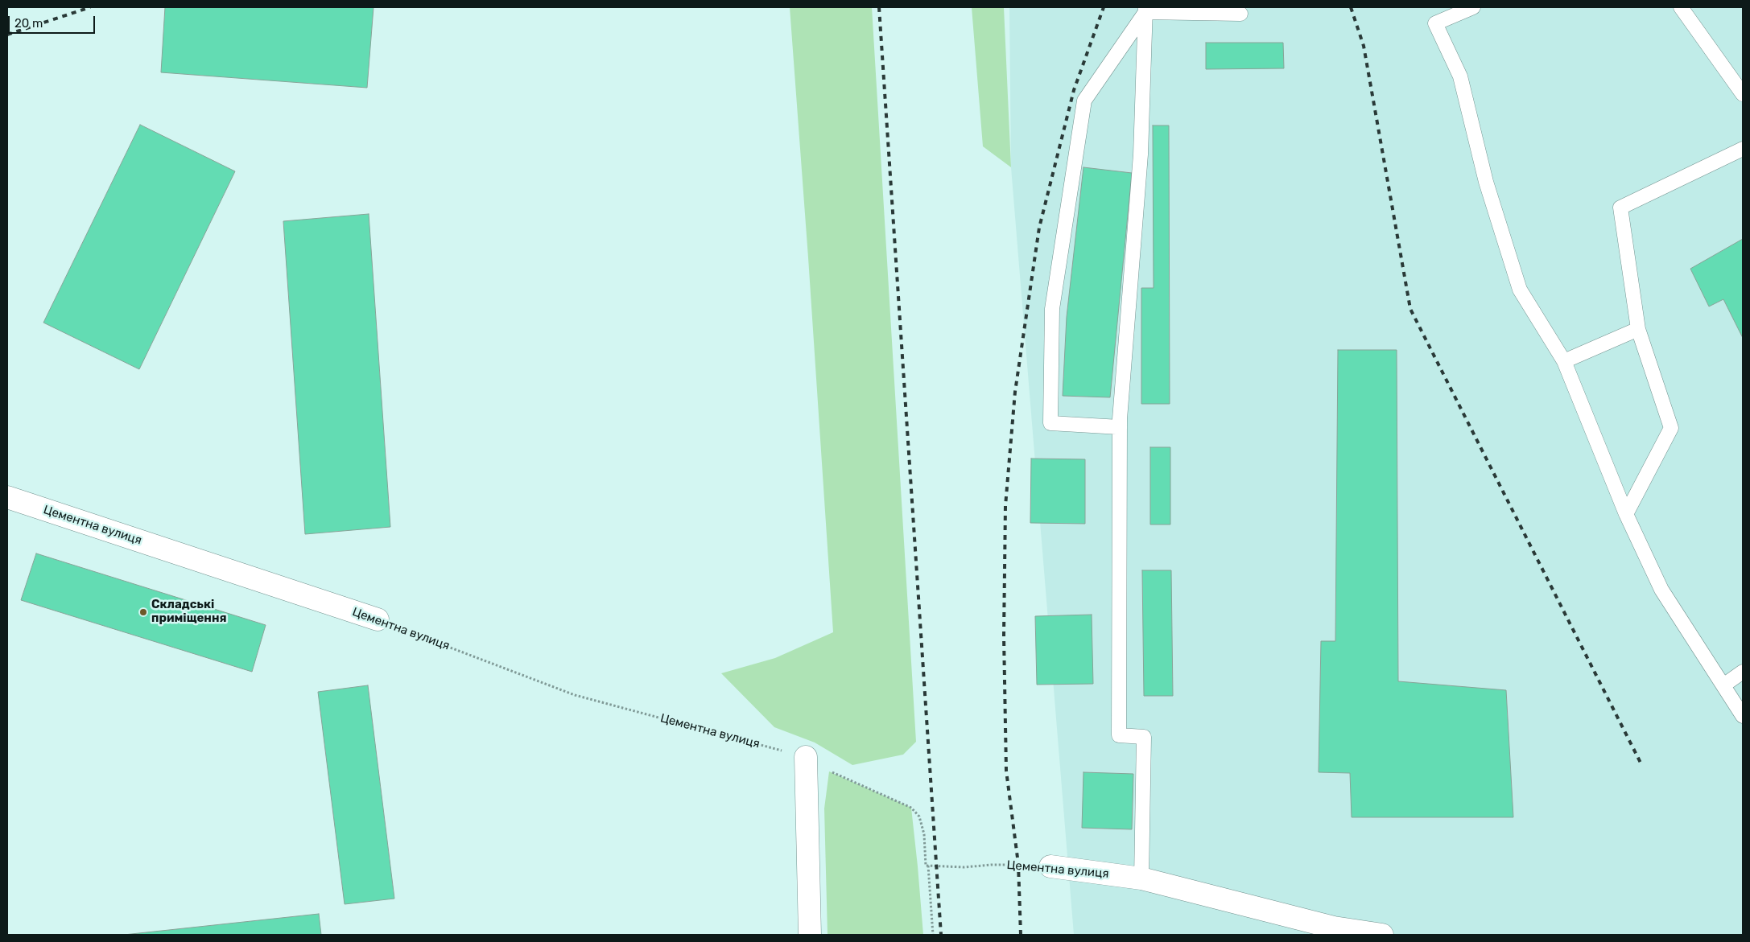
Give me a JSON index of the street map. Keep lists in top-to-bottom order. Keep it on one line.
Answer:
{"streets":{"street":["Цементна вулиця"]},"places":["Складські приміщення"],"scale_bar":"20 m"}
